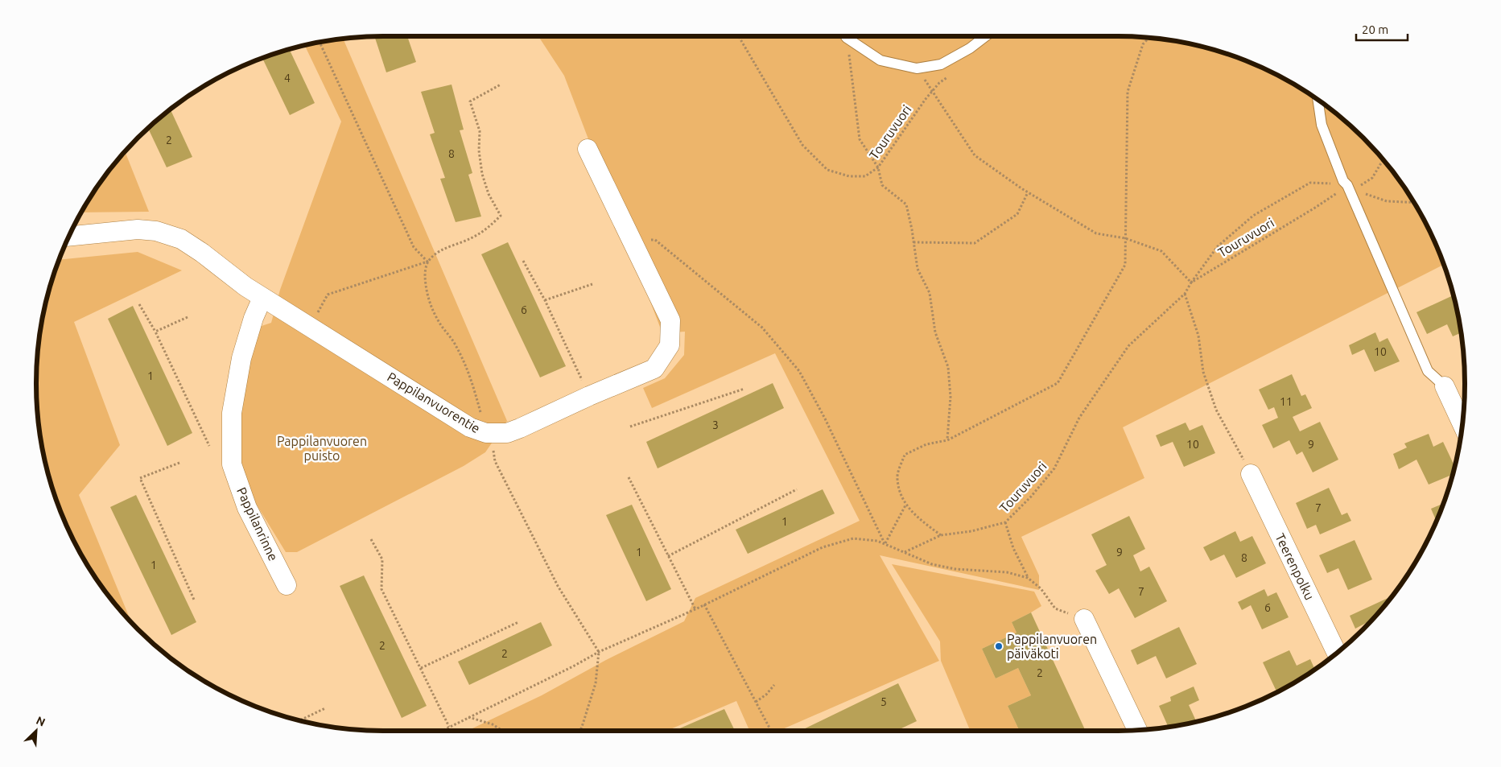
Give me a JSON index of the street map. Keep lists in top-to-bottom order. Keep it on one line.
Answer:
{"streets":{"street":["Pappilanvuorentie","Pappilanrinne","Teerenpolku"],"path":["Touruvuori"]},"crossings":[["Pappilanvuorentie","Pappilanrinne"]],"parks":["Pappilanvuoren puisto"],"places":["Pappilanvuoren päiväkoti"],"house_numbers":["4","2","8","6","10","1","11","3","10","9","7","1","1","9","8","1","7","6","2","2","2","5"],"scale_bar":"20 m","north":"top right"}
